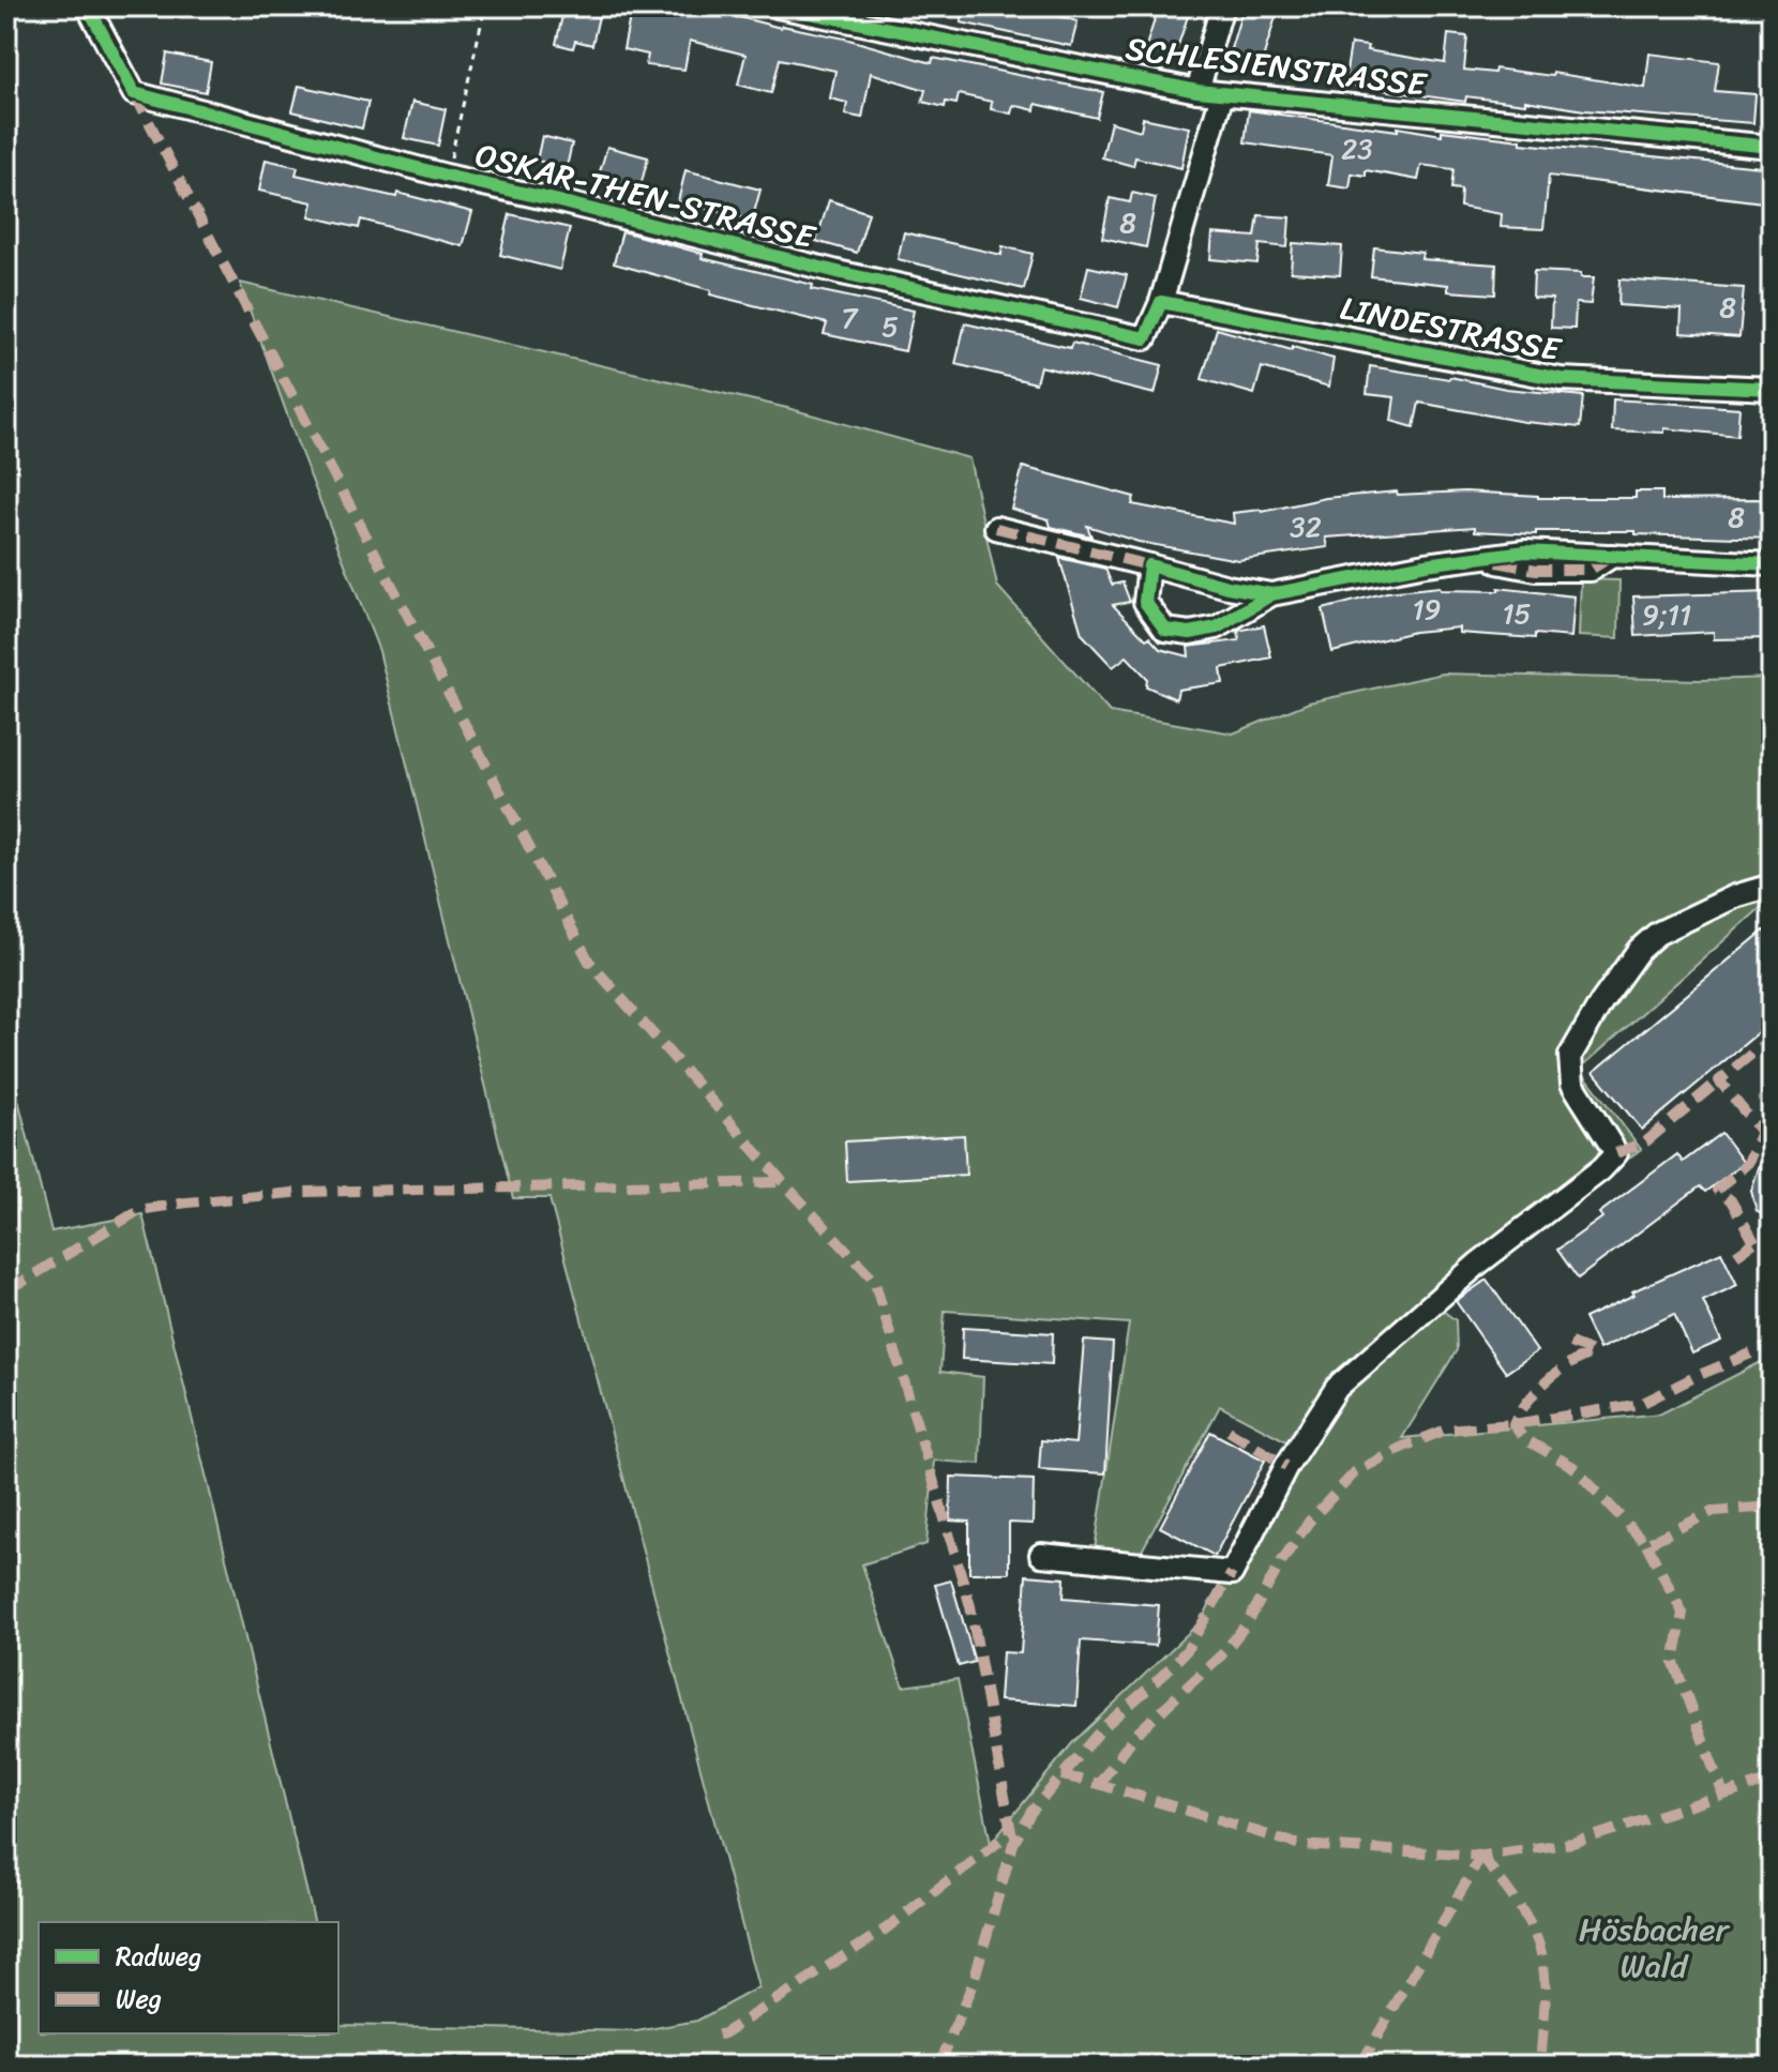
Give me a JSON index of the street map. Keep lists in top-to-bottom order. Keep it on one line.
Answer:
{"streets":{"street":["SCHLESIENSTRASSE","OSKAR-THEN-STRASSE","LINDESTRASSE"]},"crossings":[["OSKAR-THEN-STRASSE","LINDESTRASSE"]],"parks":["Hösbacher Wald"],"house_numbers":["23","8","8","7","5","8","32","19","15","9;11"],"legend":["Radweg","Weg"]}
